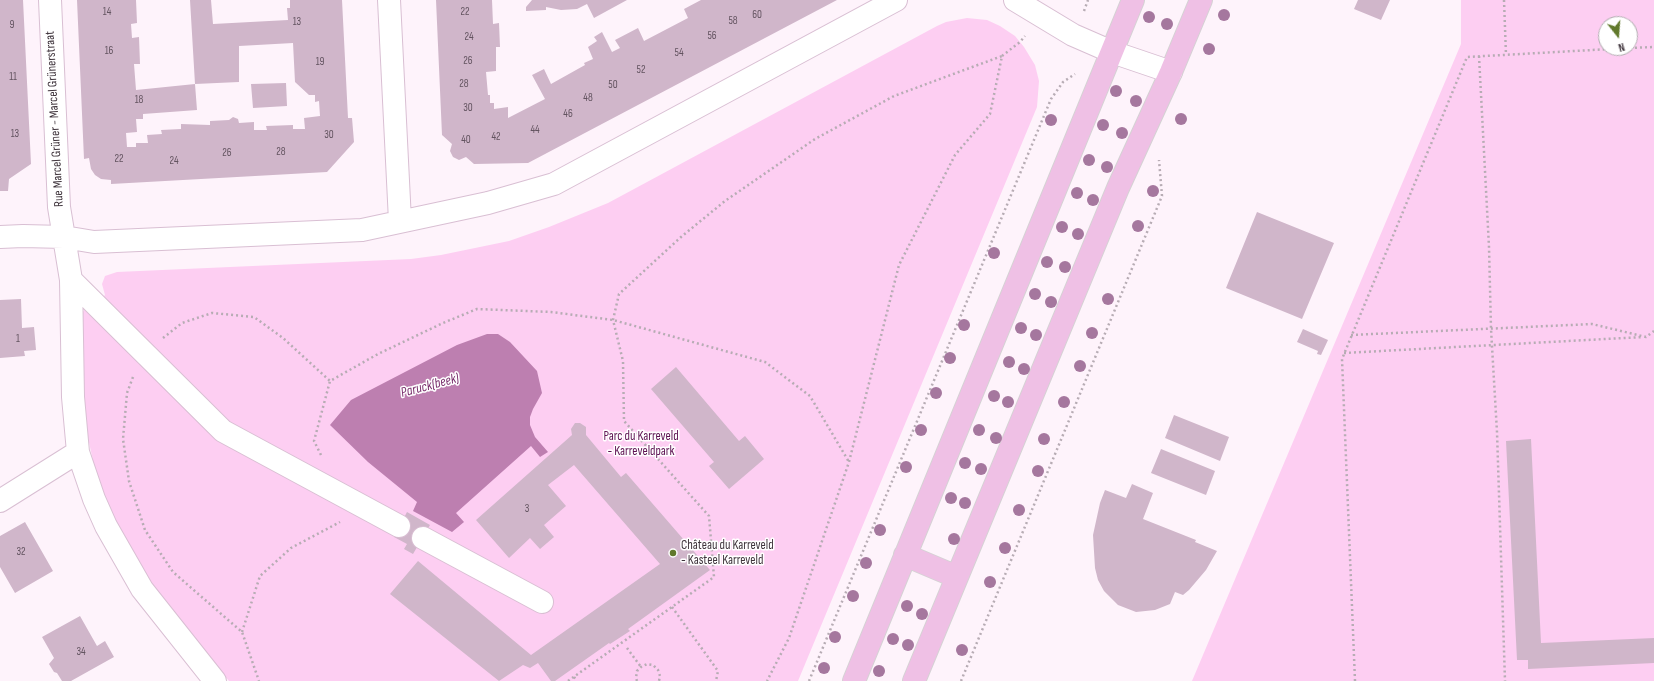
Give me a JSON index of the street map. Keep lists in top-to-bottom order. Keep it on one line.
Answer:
{"streets":{"street":["Rue Marcel Grüner - Marcel Grünerstraat"]},"water":["Paruck(beek)"],"parks":["Parc du Karreveld - Karreveldpark"],"places":["Château du Karreveld - Kasteel Karreveld"],"house_numbers":["14","22","60","58","13","9","56","24","16","54","26","19","52","11","28","50","48","18","30","46","44","13","30","42","40","28","26","22","24","1","3","32","34"],"north":"bottom"}
